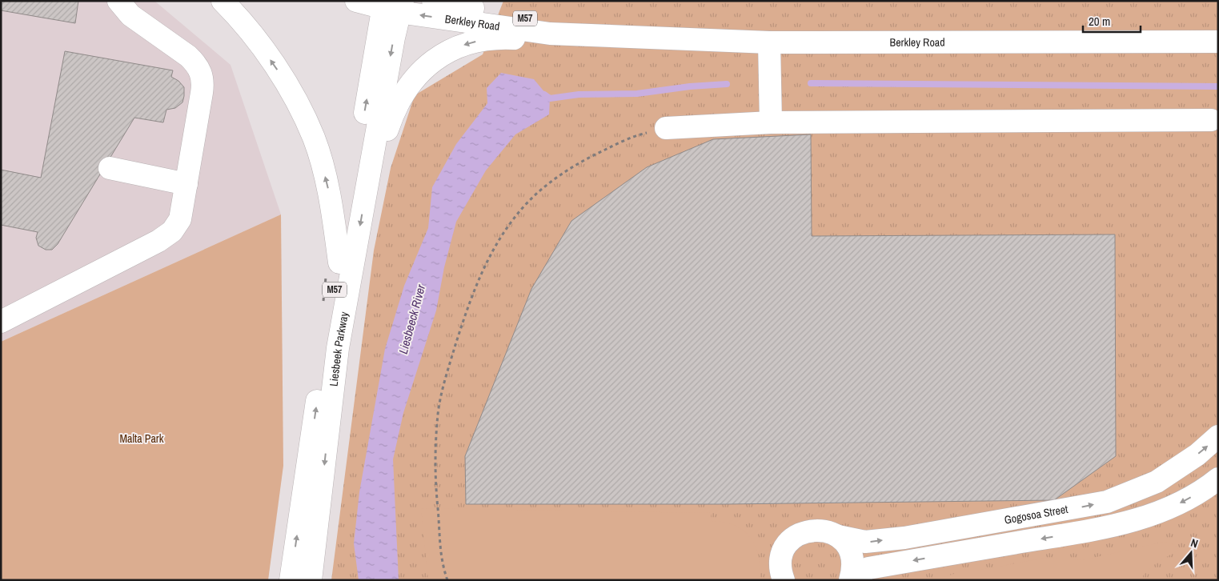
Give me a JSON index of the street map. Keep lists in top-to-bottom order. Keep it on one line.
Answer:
{"streets":{"main road":["M57","Berkley Road","Liesbeek Parkway","Gogosoa Street"]},"crossings":[["M57","Berkley Road"],["M57","Liesbeek Parkway"],["Berkley Road","Liesbeek Parkway"]],"water":["Liesbeeck River"],"parks":["Malta Park"],"scale_bar":"20 m","north":"top"}
